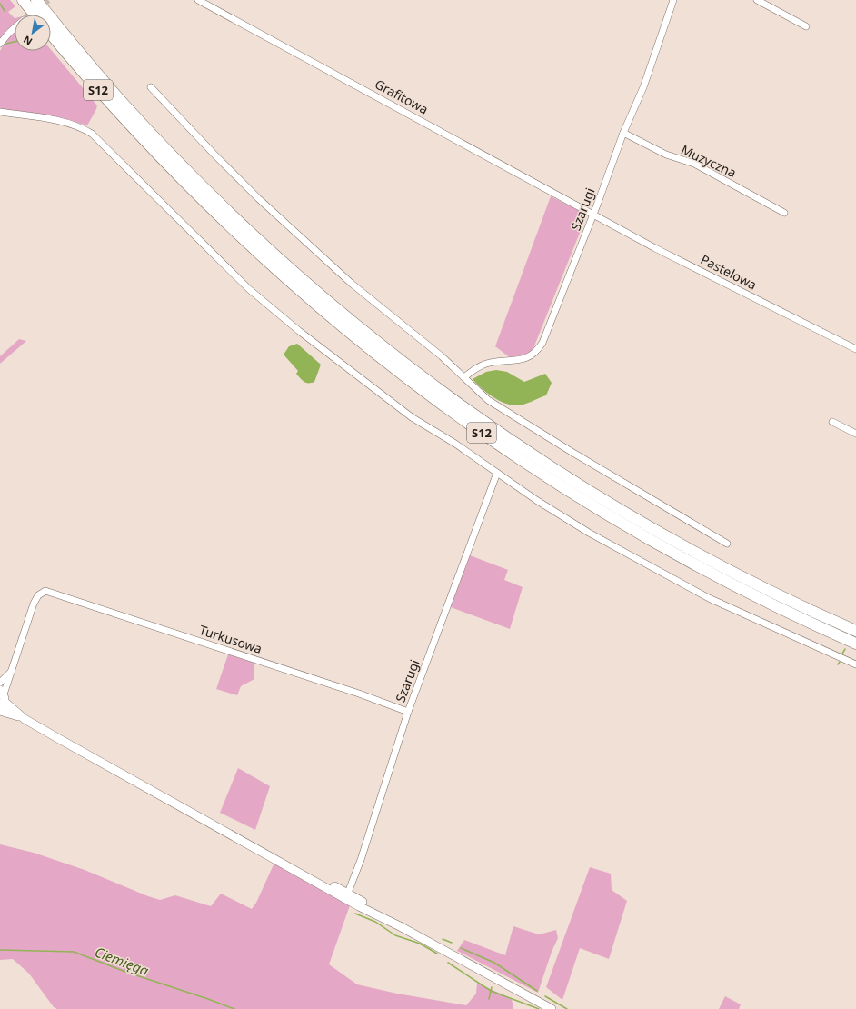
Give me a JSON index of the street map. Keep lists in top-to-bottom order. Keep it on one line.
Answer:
{"streets":{"highway":["S12"],"street":["Grafitowa","Muzyczna","Szarugi","Pastelowa","Turkusowa"]},"crossings":[["Grafitowa","Szarugi"],["Grafitowa","Pastelowa"],["Muzyczna","Szarugi"],["Szarugi","Pastelowa"],["Szarugi","Turkusowa"]],"water":["Ciemięga"],"north":"bottom left"}
